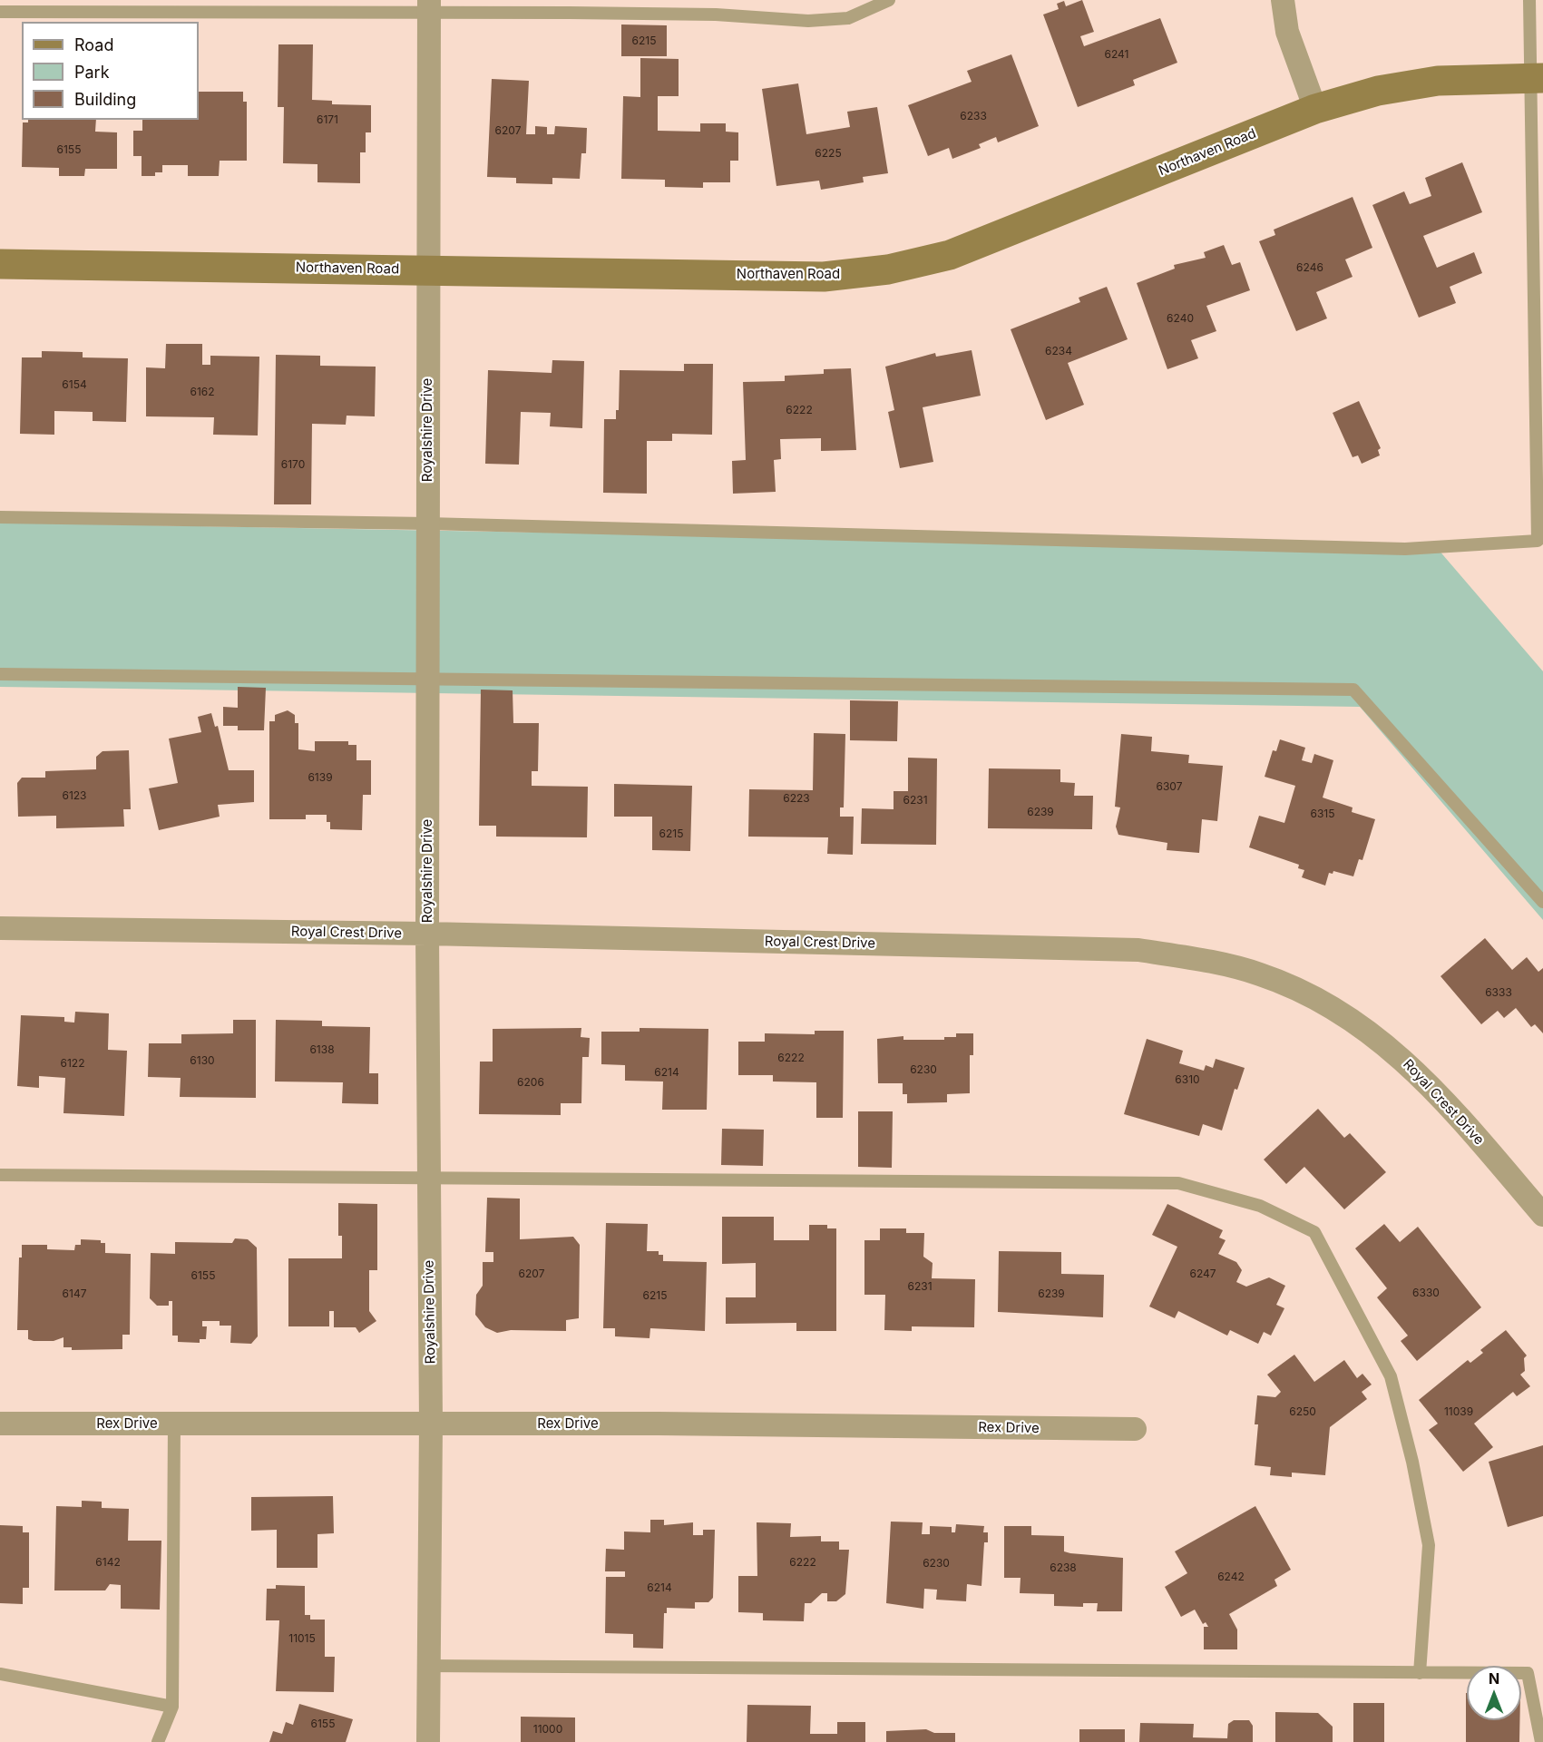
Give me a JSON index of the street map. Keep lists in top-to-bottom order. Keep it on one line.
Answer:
{"streets":{"street":["Northaven Road","Royalshire Drive","Royal Crest Drive","Rex Drive"]},"crossings":[["Northaven Road","Royalshire Drive"],["Royalshire Drive","Royal Crest Drive"],["Royalshire Drive","Rex Drive"]],"house_numbers":["6215","6241","6233","6171","6207","6155","6225","6246","6240","6234","6154","6162","6222","6170","6139","6307","6123","6223","6231","6239","6315","6215","6333","6138","6222","6130","6122","6230","6214","6310","6206","6207","6247","6155","6231","6330","6147","6239","6215","6250","11039","6142","6222","6230","6238","6242","6214","11015","6155","11000"],"legend":["Road","Park","Building"],"north":"top"}
